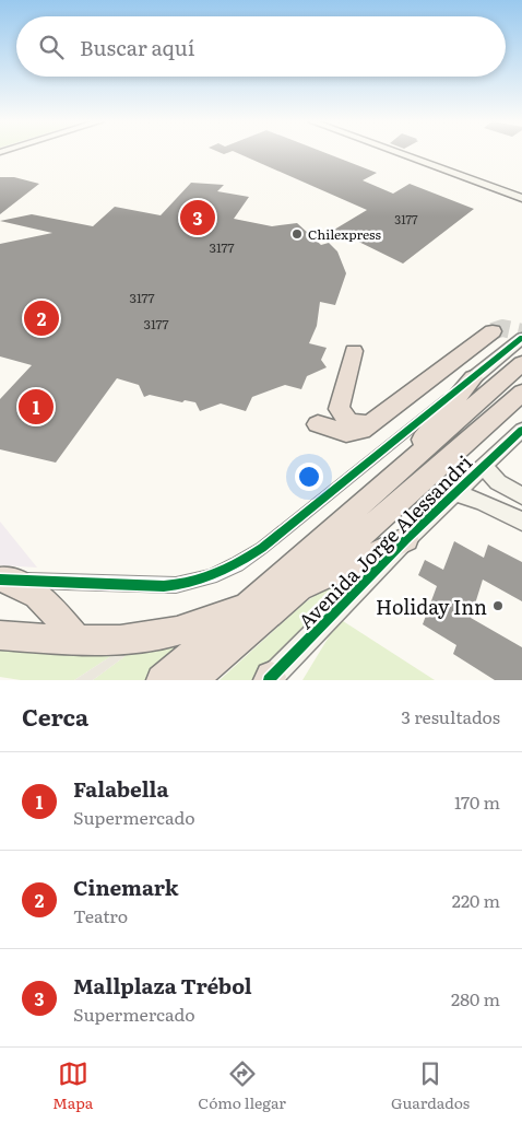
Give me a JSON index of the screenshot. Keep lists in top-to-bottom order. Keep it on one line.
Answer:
{"streets":{"highway":["Avenida Jorge Alessandri"]},"places":["Chilexpress","Holiday Inn"],"house_numbers":["3177","3177","3177","3177"],"page":{"search":"Buscar aquí","pins":["3","2","1"],"heading":["Cerca","3 resultados"],"list":[{"mark":"1","name":"Falabella","note":"Supermercado","value":"170 m"},{"mark":"2","name":"Cinemark","note":"Teatro","value":"220 m"},{"mark":"3","name":"Mallplaza Trébol","note":"Supermercado","value":"280 m"}],"nav":["Mapa","Cómo llegar","Guardados"]}}
